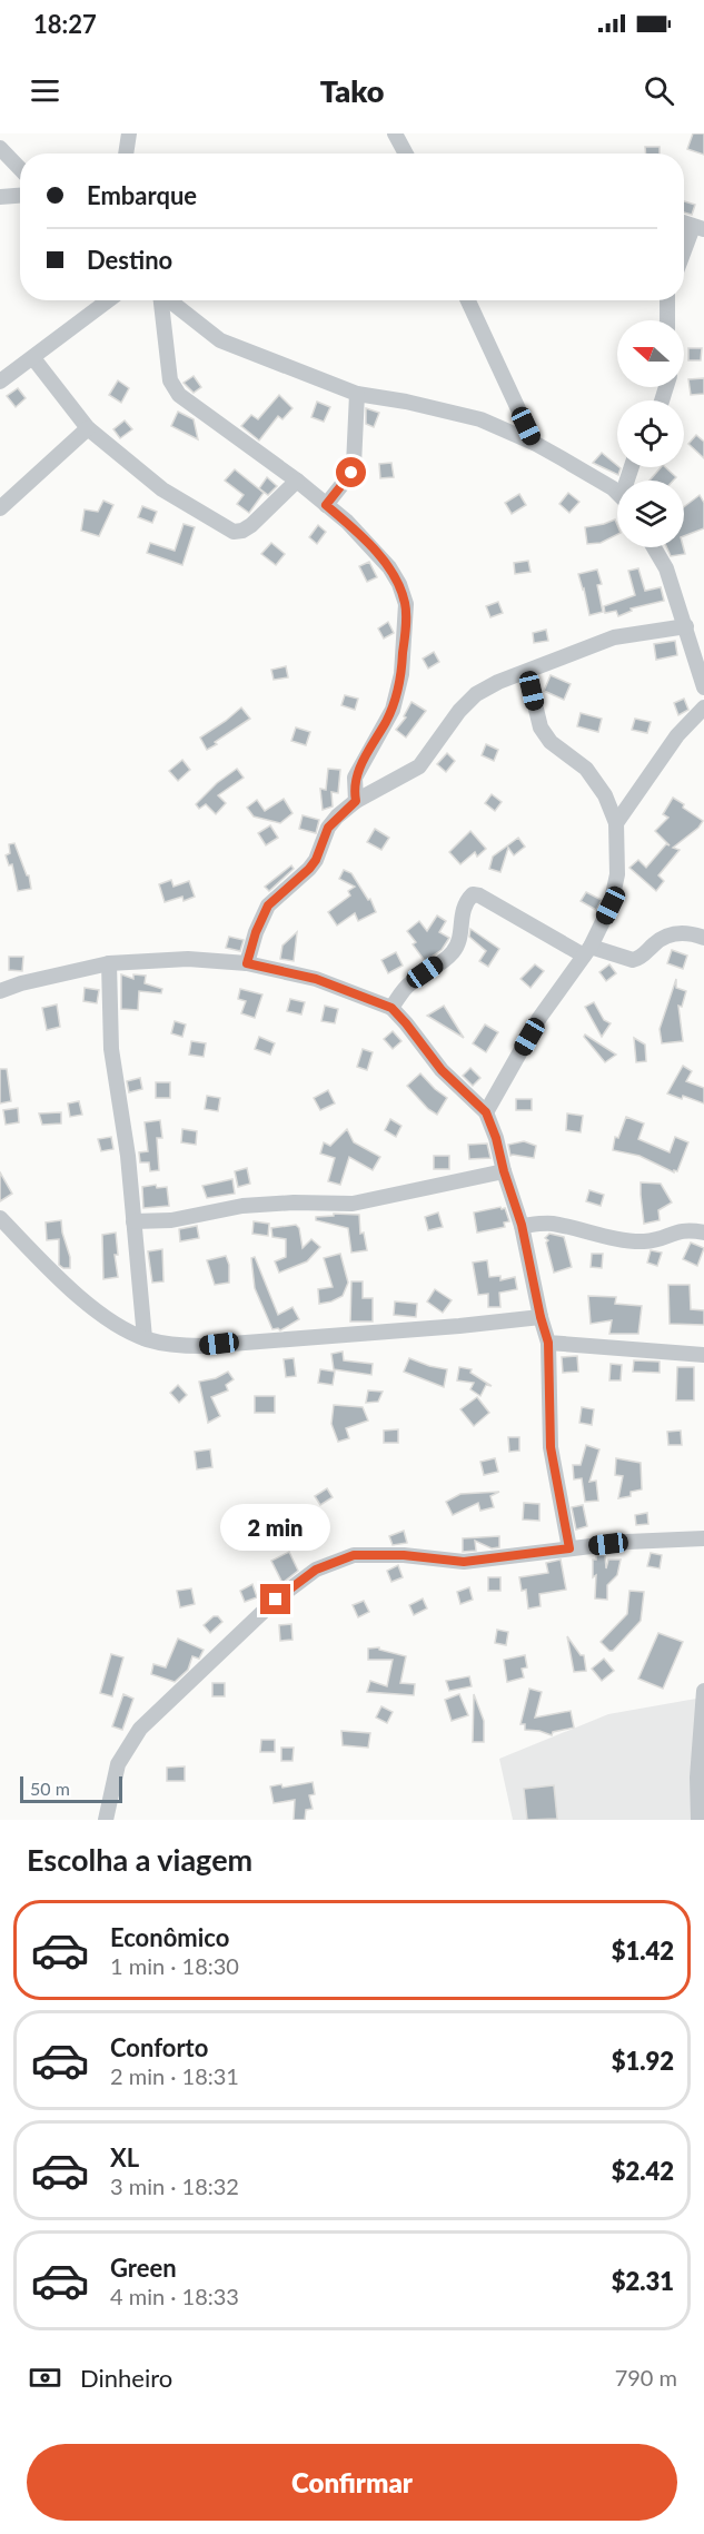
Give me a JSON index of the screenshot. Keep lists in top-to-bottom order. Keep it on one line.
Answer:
{"scale_bar":"50 m","north":"left","page":{"status":"18:27","header":"Tako","banner":["Embarque","Destino"],"bubble":"2 min","scale":"50 m","heading":"Escolha a viagem","list":[{"name":"Econômico","note":"1 min · 18:30","value":"$1.42"},{"name":"Conforto","note":"2 min · 18:31","value":"$1.92"},{"name":"XL","note":"3 min · 18:32","value":"$2.42"},{"name":"Green","note":"4 min · 18:33","value":"$2.31"}],"pay":["Dinheiro","790 m"],"buttons":"Confirmar"}}
